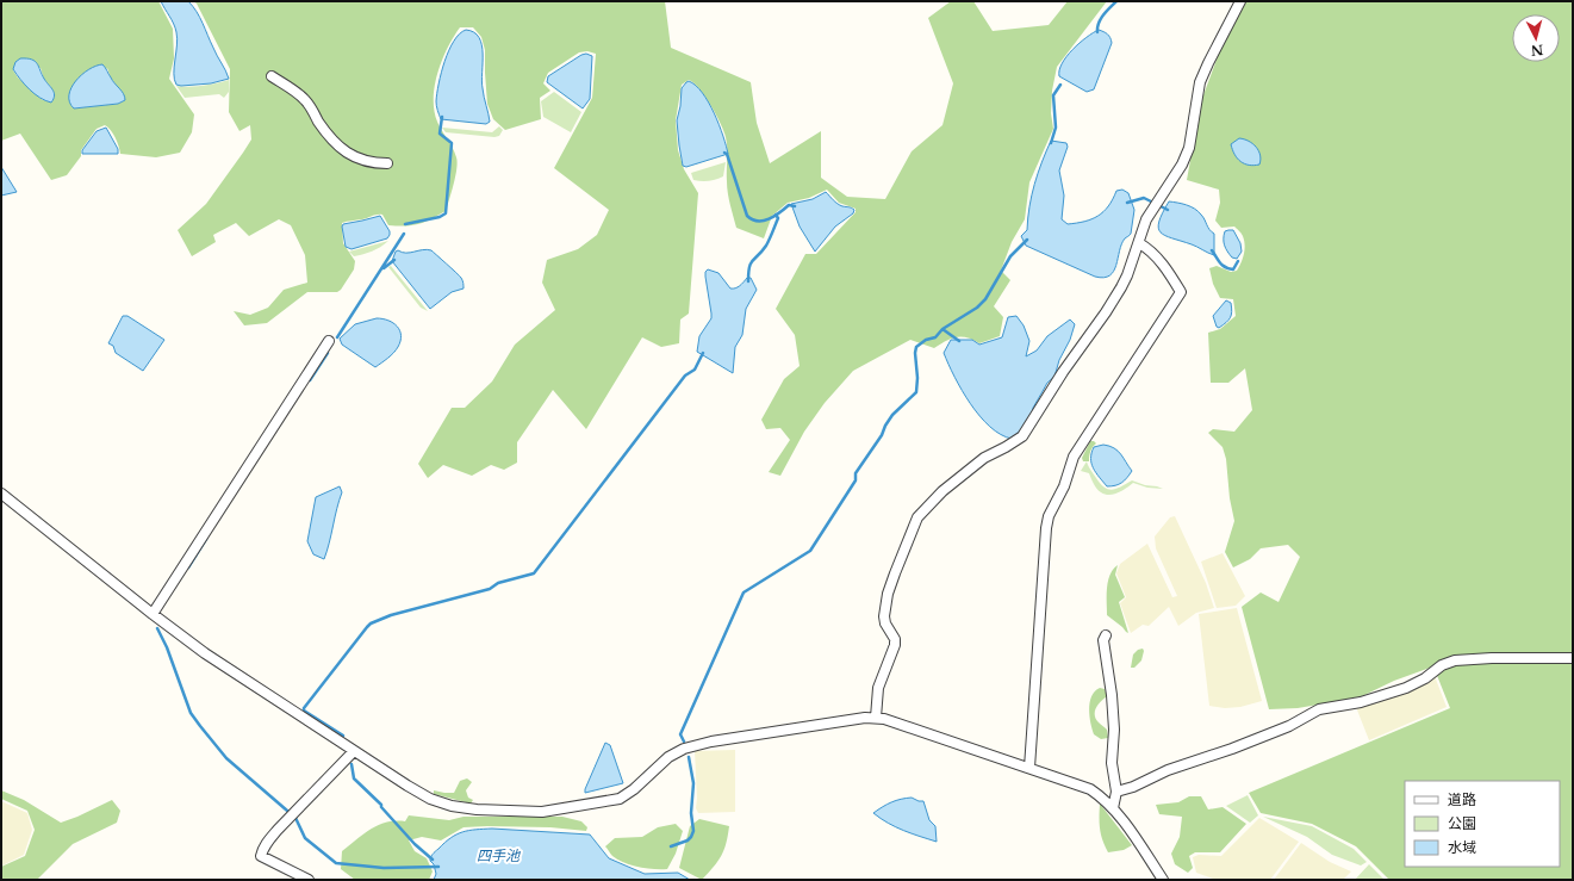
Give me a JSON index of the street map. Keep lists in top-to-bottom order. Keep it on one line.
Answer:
{"water":["四手池"],"legend":["道路","公園","水域"],"north":"bottom"}
